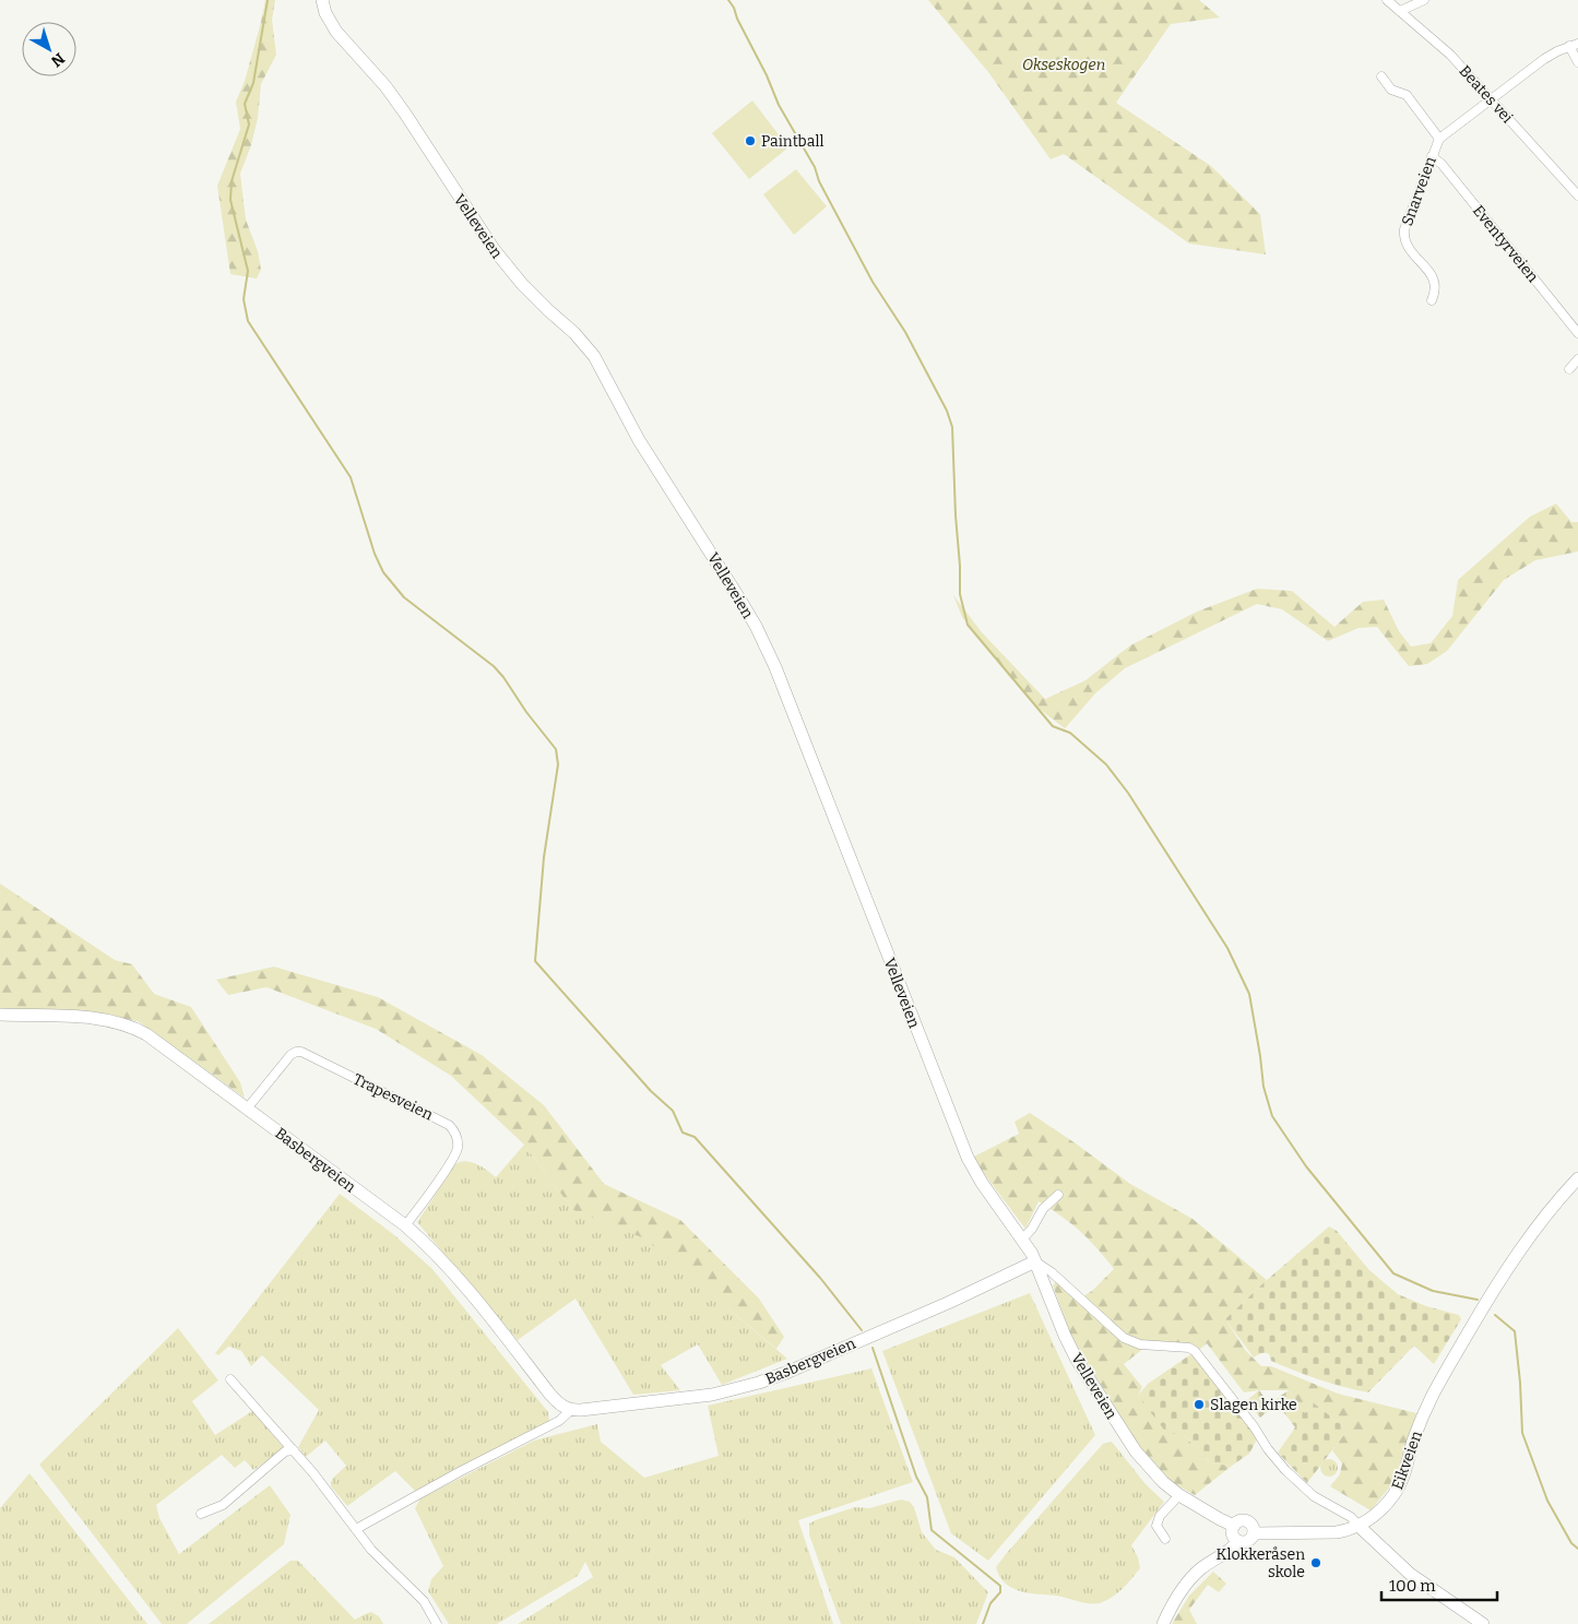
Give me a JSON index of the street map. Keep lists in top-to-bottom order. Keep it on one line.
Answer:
{"streets":{"main road":["Velleveien","Basbergveien","Eikveien"],"street":["Beates vei","Snarveien","Eventyrveien","Trapesveien"]},"crossings":[["Beates vei","Snarveien"],["Snarveien","Eventyrveien"],["Velleveien","Basbergveien"],["Velleveien","Eikveien"],["Trapesveien","Basbergveien"]],"parks":["Okseskogen"],"places":["Paintball","Slagen kirke","Klokkeråsen skole"],"scale_bar":"100 m","north":"bottom right"}
